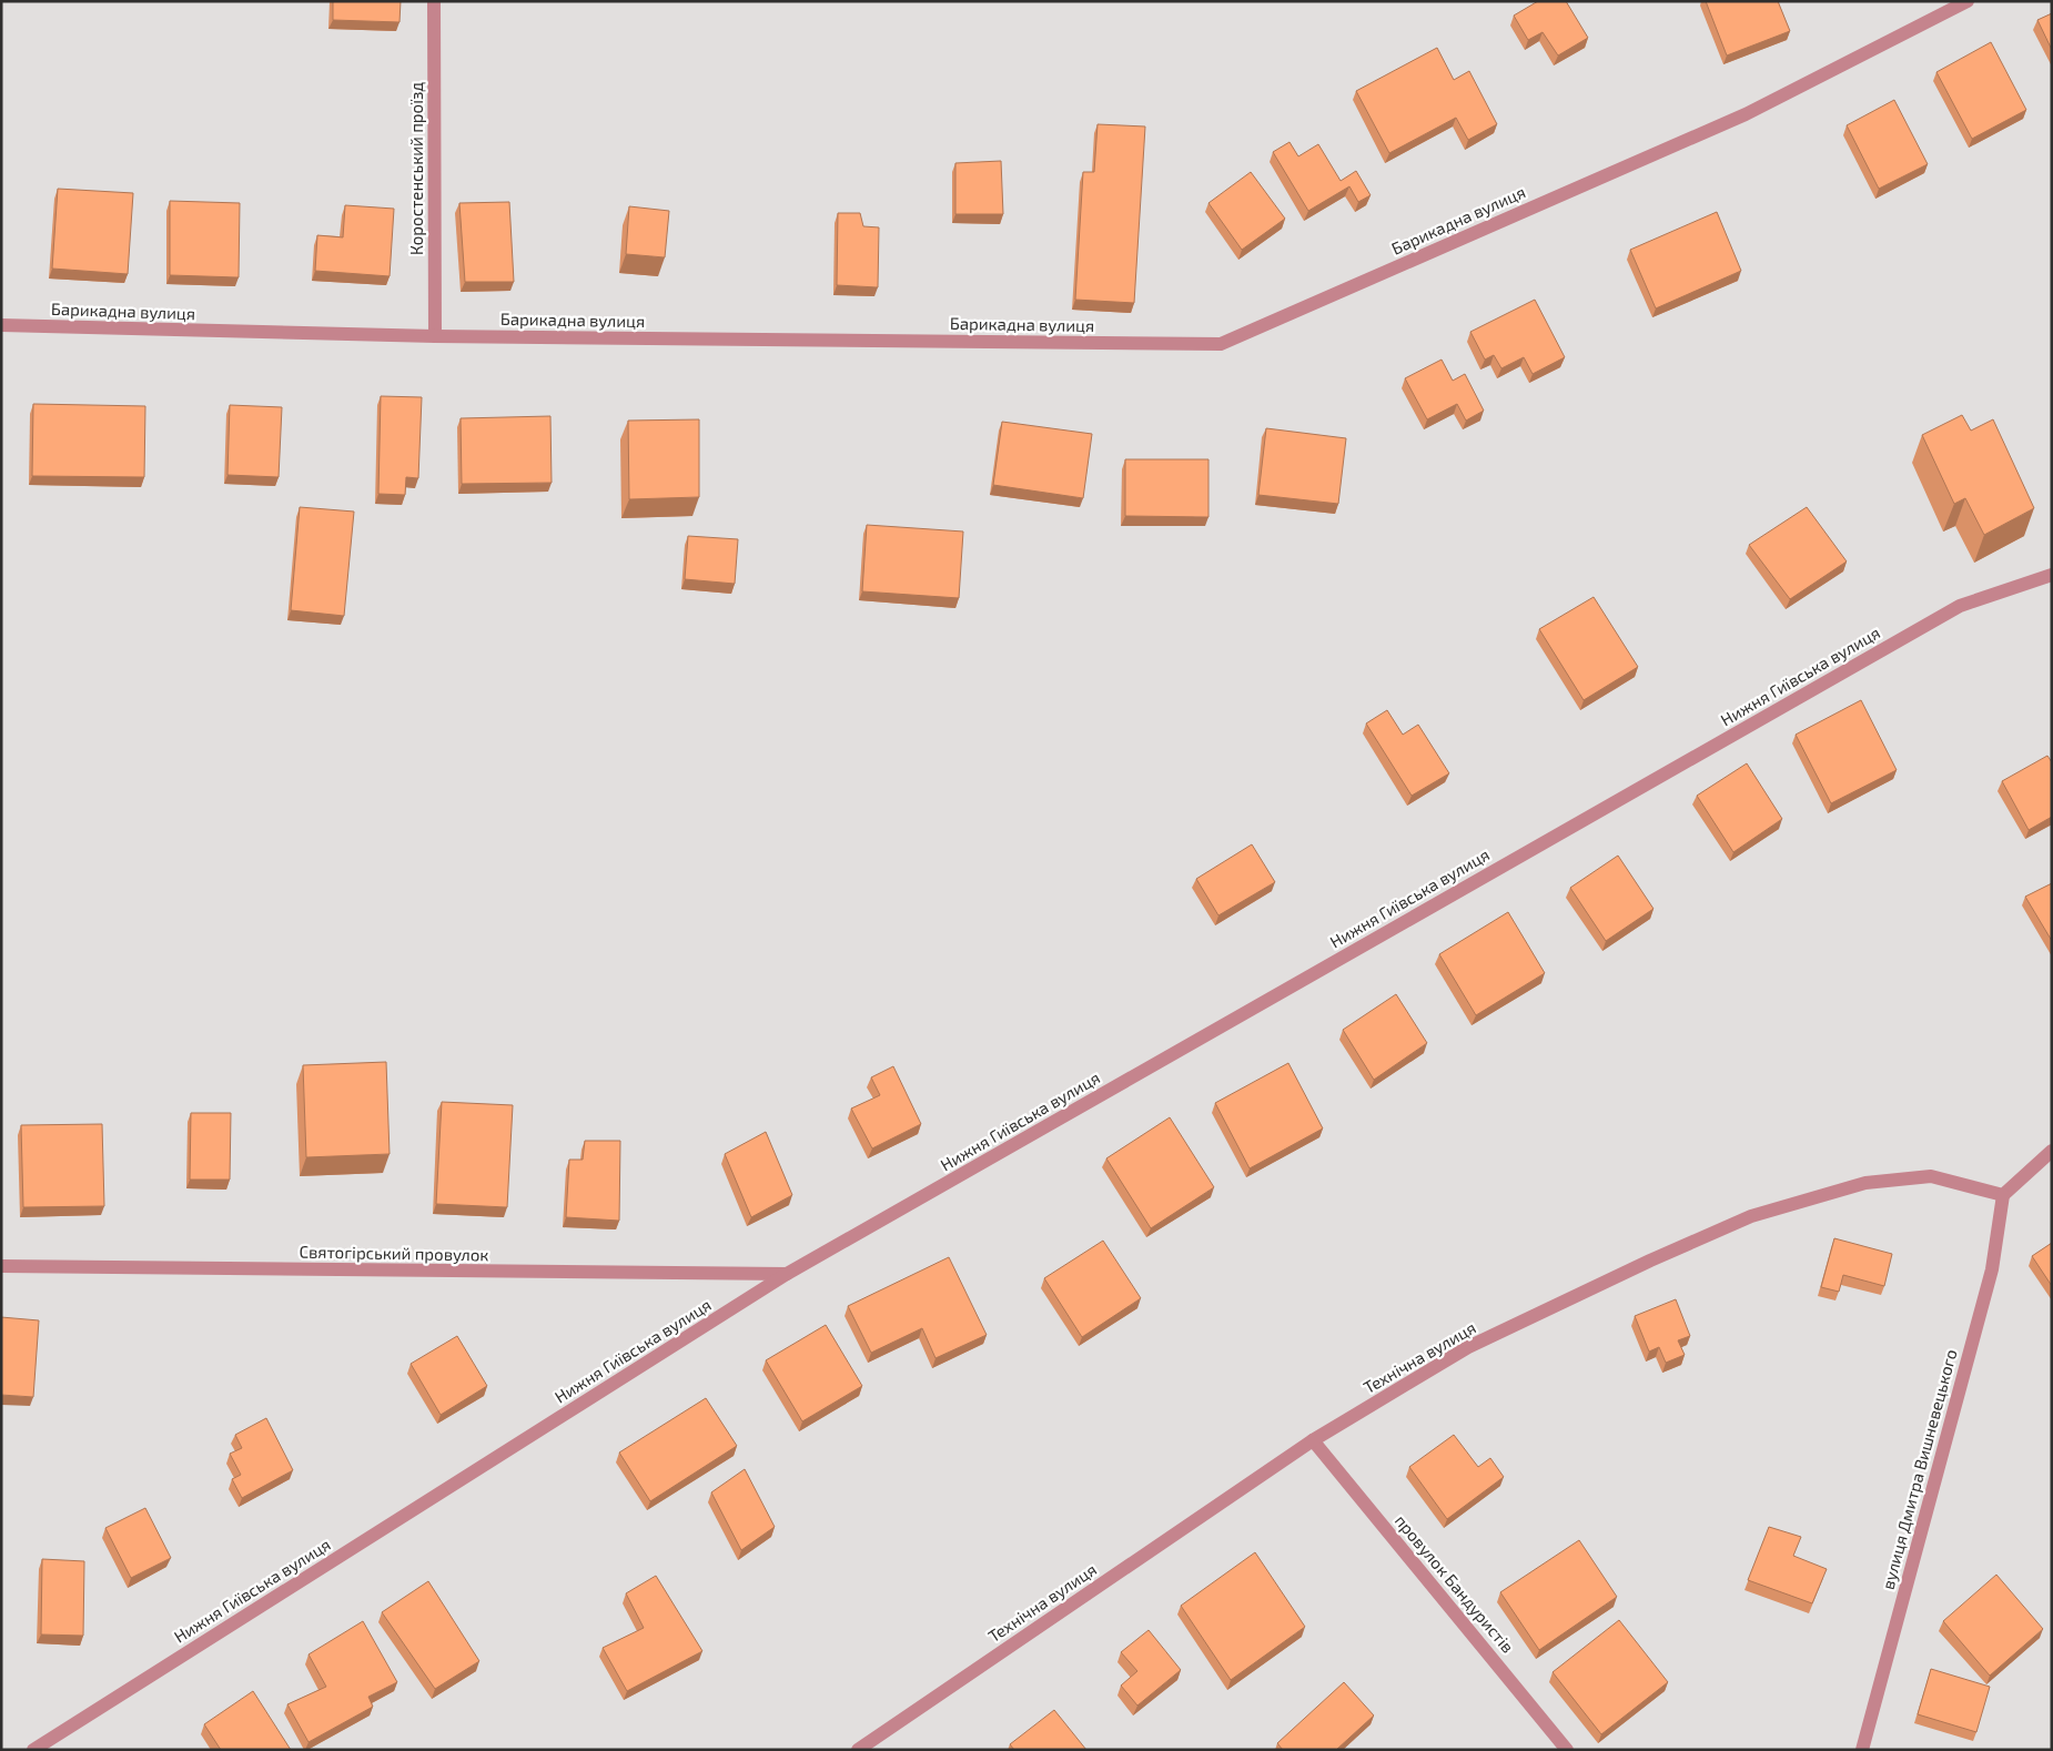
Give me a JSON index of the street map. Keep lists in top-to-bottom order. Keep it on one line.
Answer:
{"streets":{"street":["Коростенський проїзд","Барикадна вулиця","Нижня Гиївська вулиця","Святогірський провулок","Технічна вулиця","вулиця Дмитра Вишневецького","провулок Бандуристів"]},"crossings":[["Коростенський проїзд","Барикадна вулиця"],["Нижня Гиївська вулиця","Святогірський провулок"],["Технічна вулиця","вулиця Дмитра Вишневецького"],["Технічна вулиця","провулок Бандуристів"]]}
